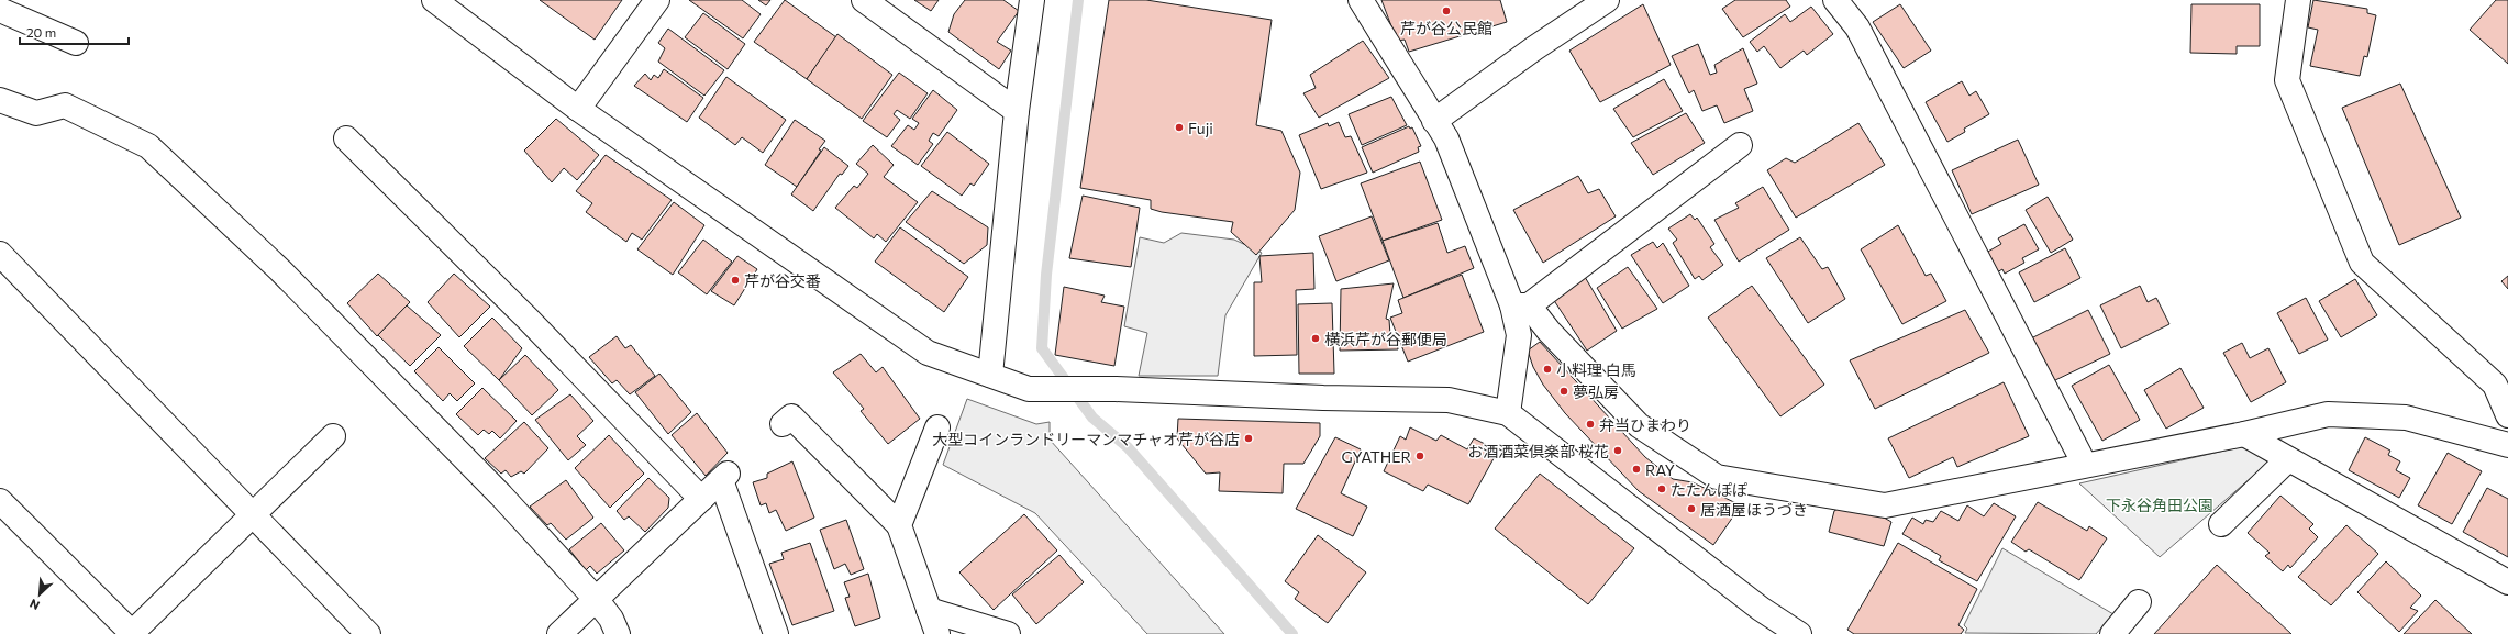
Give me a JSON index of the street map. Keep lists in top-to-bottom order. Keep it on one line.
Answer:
{"parks":["下永谷角田公園"],"places":["芹が谷公民館","Fuji","芹が谷交番","横浜芹が谷郵便局","小料理 白馬","夢弘房","弁当ひまわり","大型コインランドリーマンマチャオ芹が谷店","お酒酒菜倶楽部 桜花","GYATHER","RAY","たたんぽぽ","居酒屋ほうづき"],"scale_bar":"20 m","north":"bottom left"}
